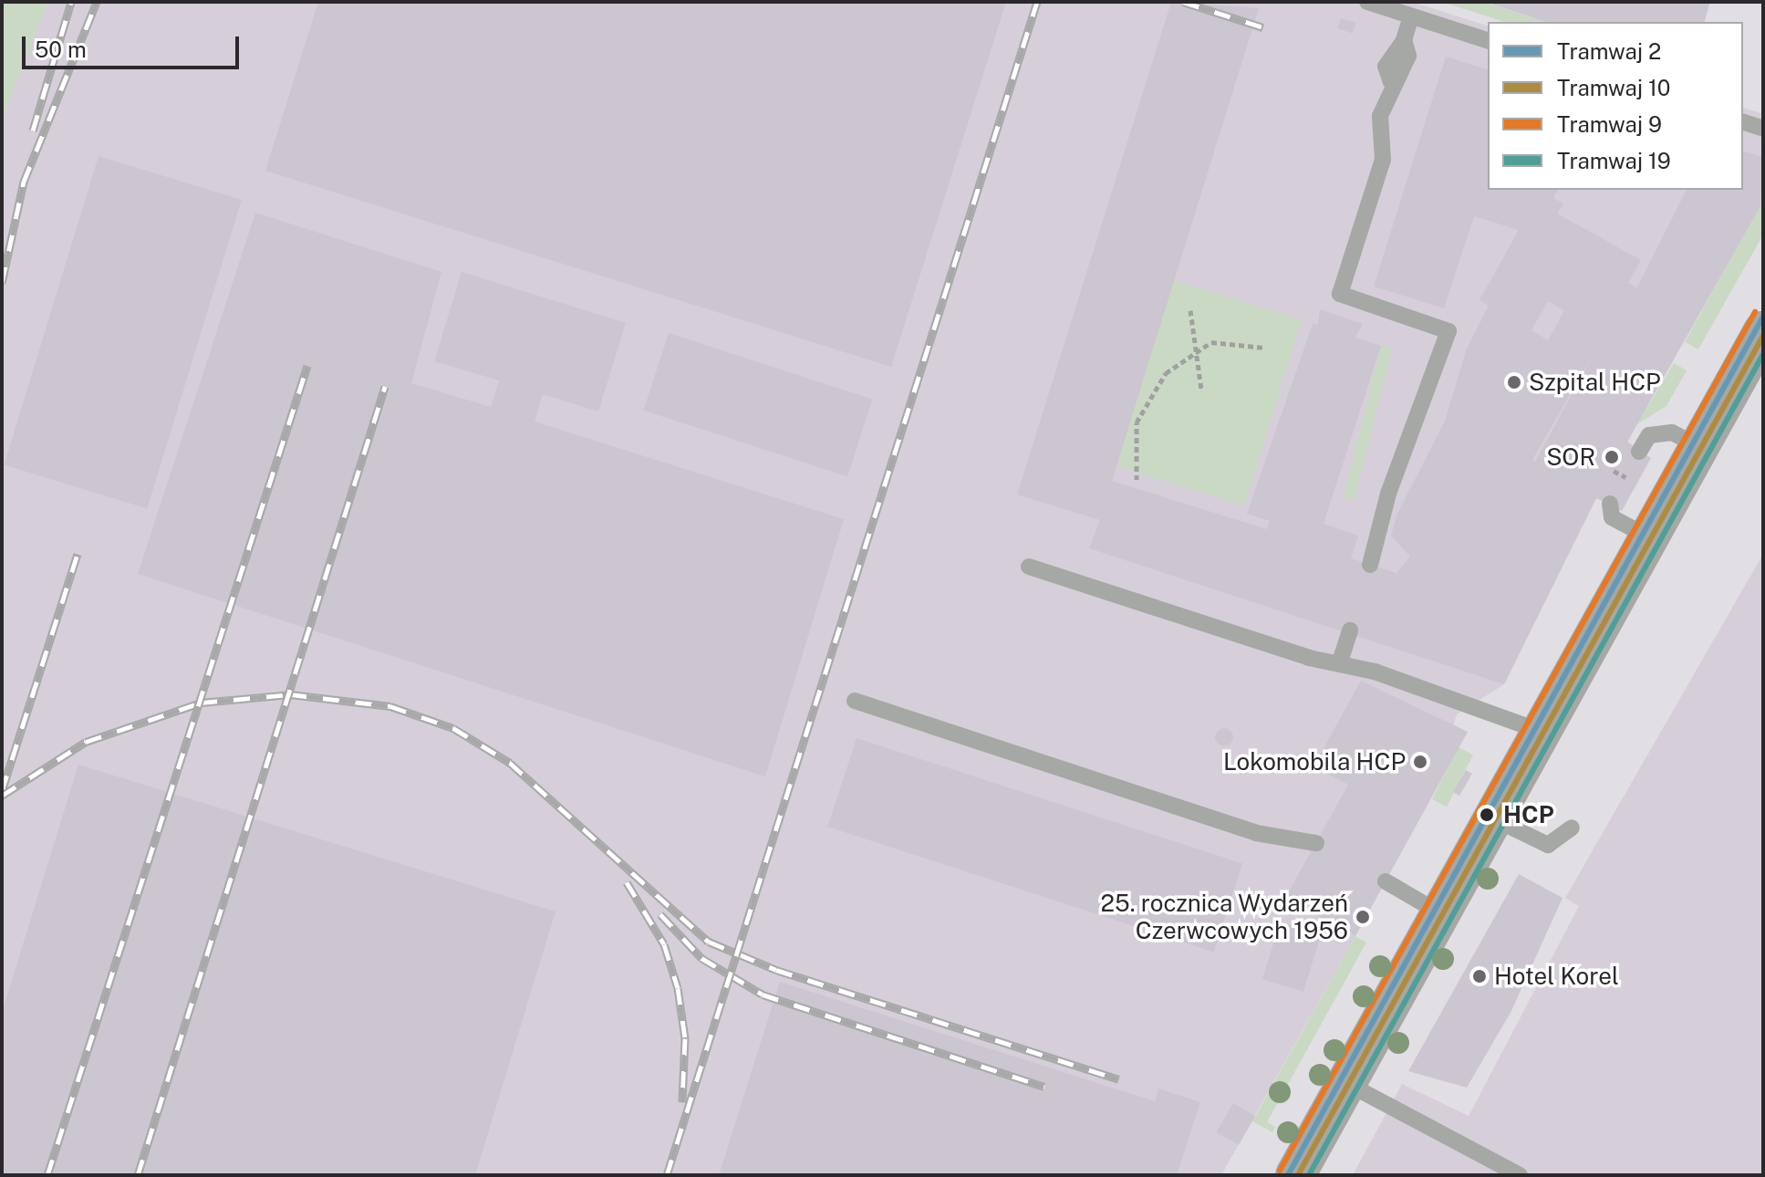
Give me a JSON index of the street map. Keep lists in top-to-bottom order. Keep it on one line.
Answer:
{"places":["Szpital HCP","SOR","Lokomobila HCP","HCP","25. rocznica Wydarzeń Czerwcowych 1956","Hotel Korel"],"lines":["tram line 9","tram line 2","tram line 10","tram line 19"],"legend":["Tramwaj 2","Tramwaj 10","Tramwaj 9","Tramwaj 19"],"scale_bar":"50 m"}
